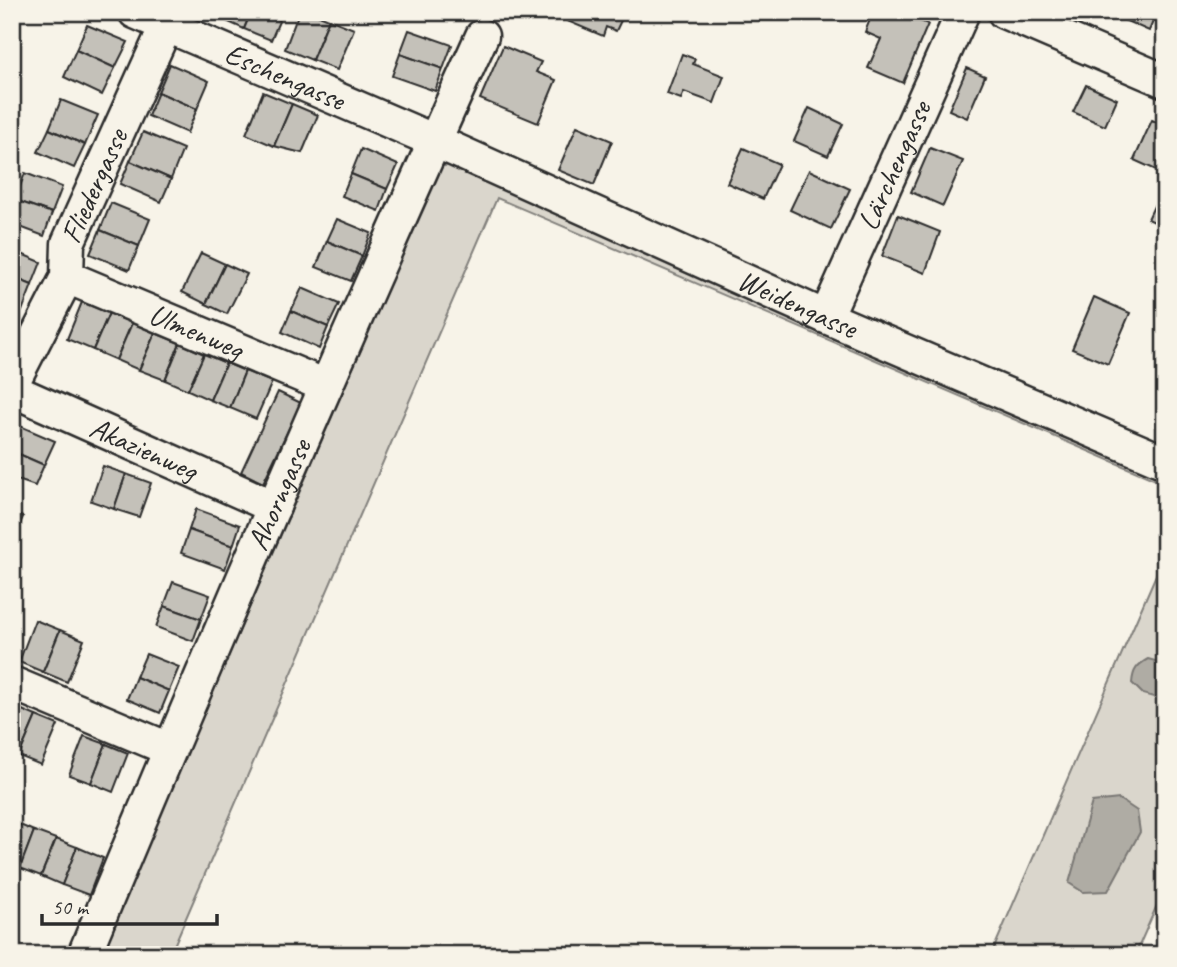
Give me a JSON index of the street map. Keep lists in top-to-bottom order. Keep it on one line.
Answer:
{"streets":{"street":["Eschengasse","Lärchengasse","Fliedergasse","Weidengasse","Ulmenweg","Akazienweg","Ahorngasse"]},"crossings":[["Eschengasse","Fliedergasse"],["Eschengasse","Weidengasse"],["Eschengasse","Ahorngasse"],["Lärchengasse","Weidengasse"],["Fliedergasse","Ulmenweg"],["Weidengasse","Ahorngasse"],["Ulmenweg","Ahorngasse"],["Akazienweg","Ahorngasse"]],"scale_bar":"50 m"}
